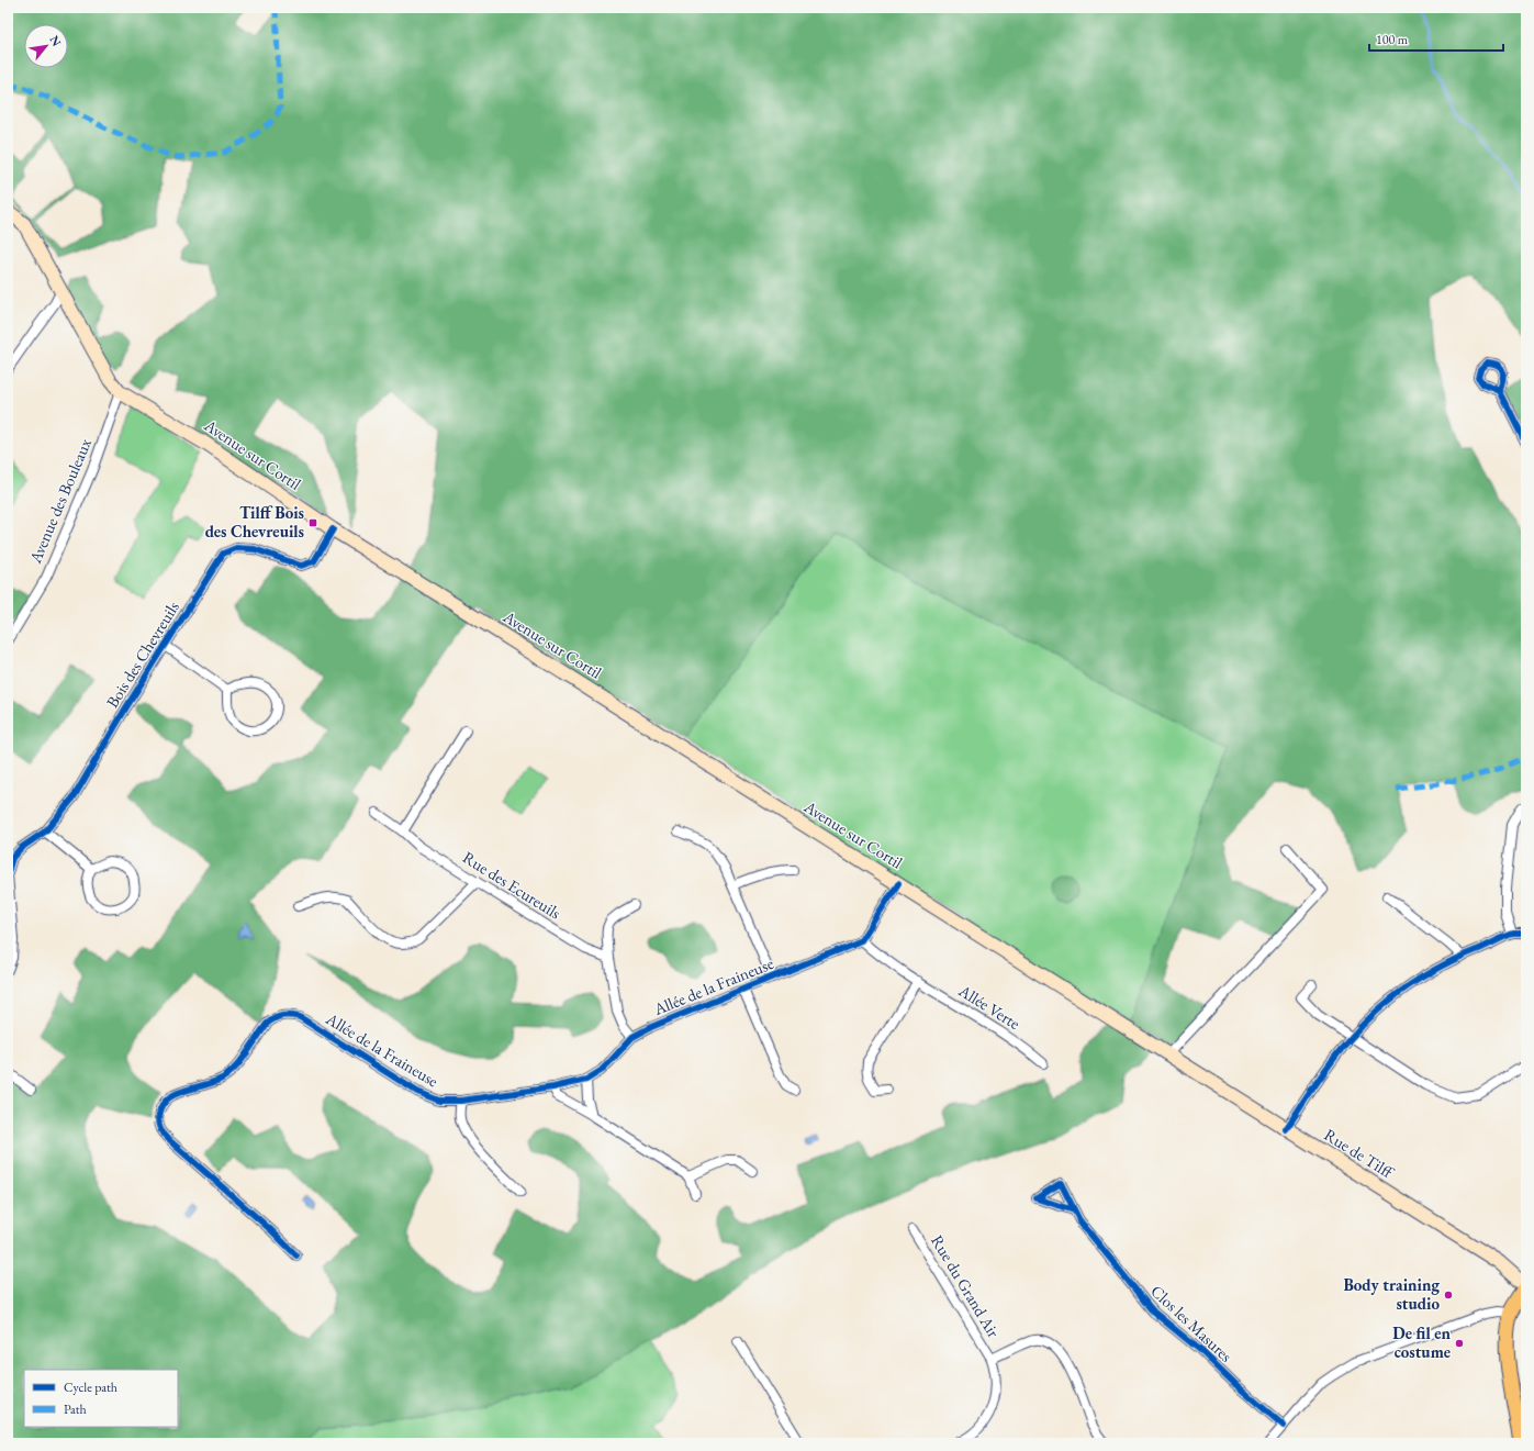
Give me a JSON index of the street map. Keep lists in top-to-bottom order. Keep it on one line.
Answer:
{"streets":{"main road":["Avenue sur Cortil","Rue de Tilff"],"street":["Avenue des Bouleaux","Bois des Chevreuils","Rue des Ecureuils","Allée de la Fraineuse","Allée Verte","Rue du Grand Air","Clos les Masures"]},"crossings":[["Avenue sur Cortil","Avenue des Bouleaux"],["Avenue sur Cortil","Bois des Chevreuils"],["Avenue sur Cortil","Rue de Tilff"],["Allée de la Fraineuse","Allée Verte"]],"places":{"transit":["Tilff Bois des Chevreuils"],"other":["Body training studio","De fil en costume"]},"legend":["Cycle path","Path"],"scale_bar":"100 m","north":"top right"}
